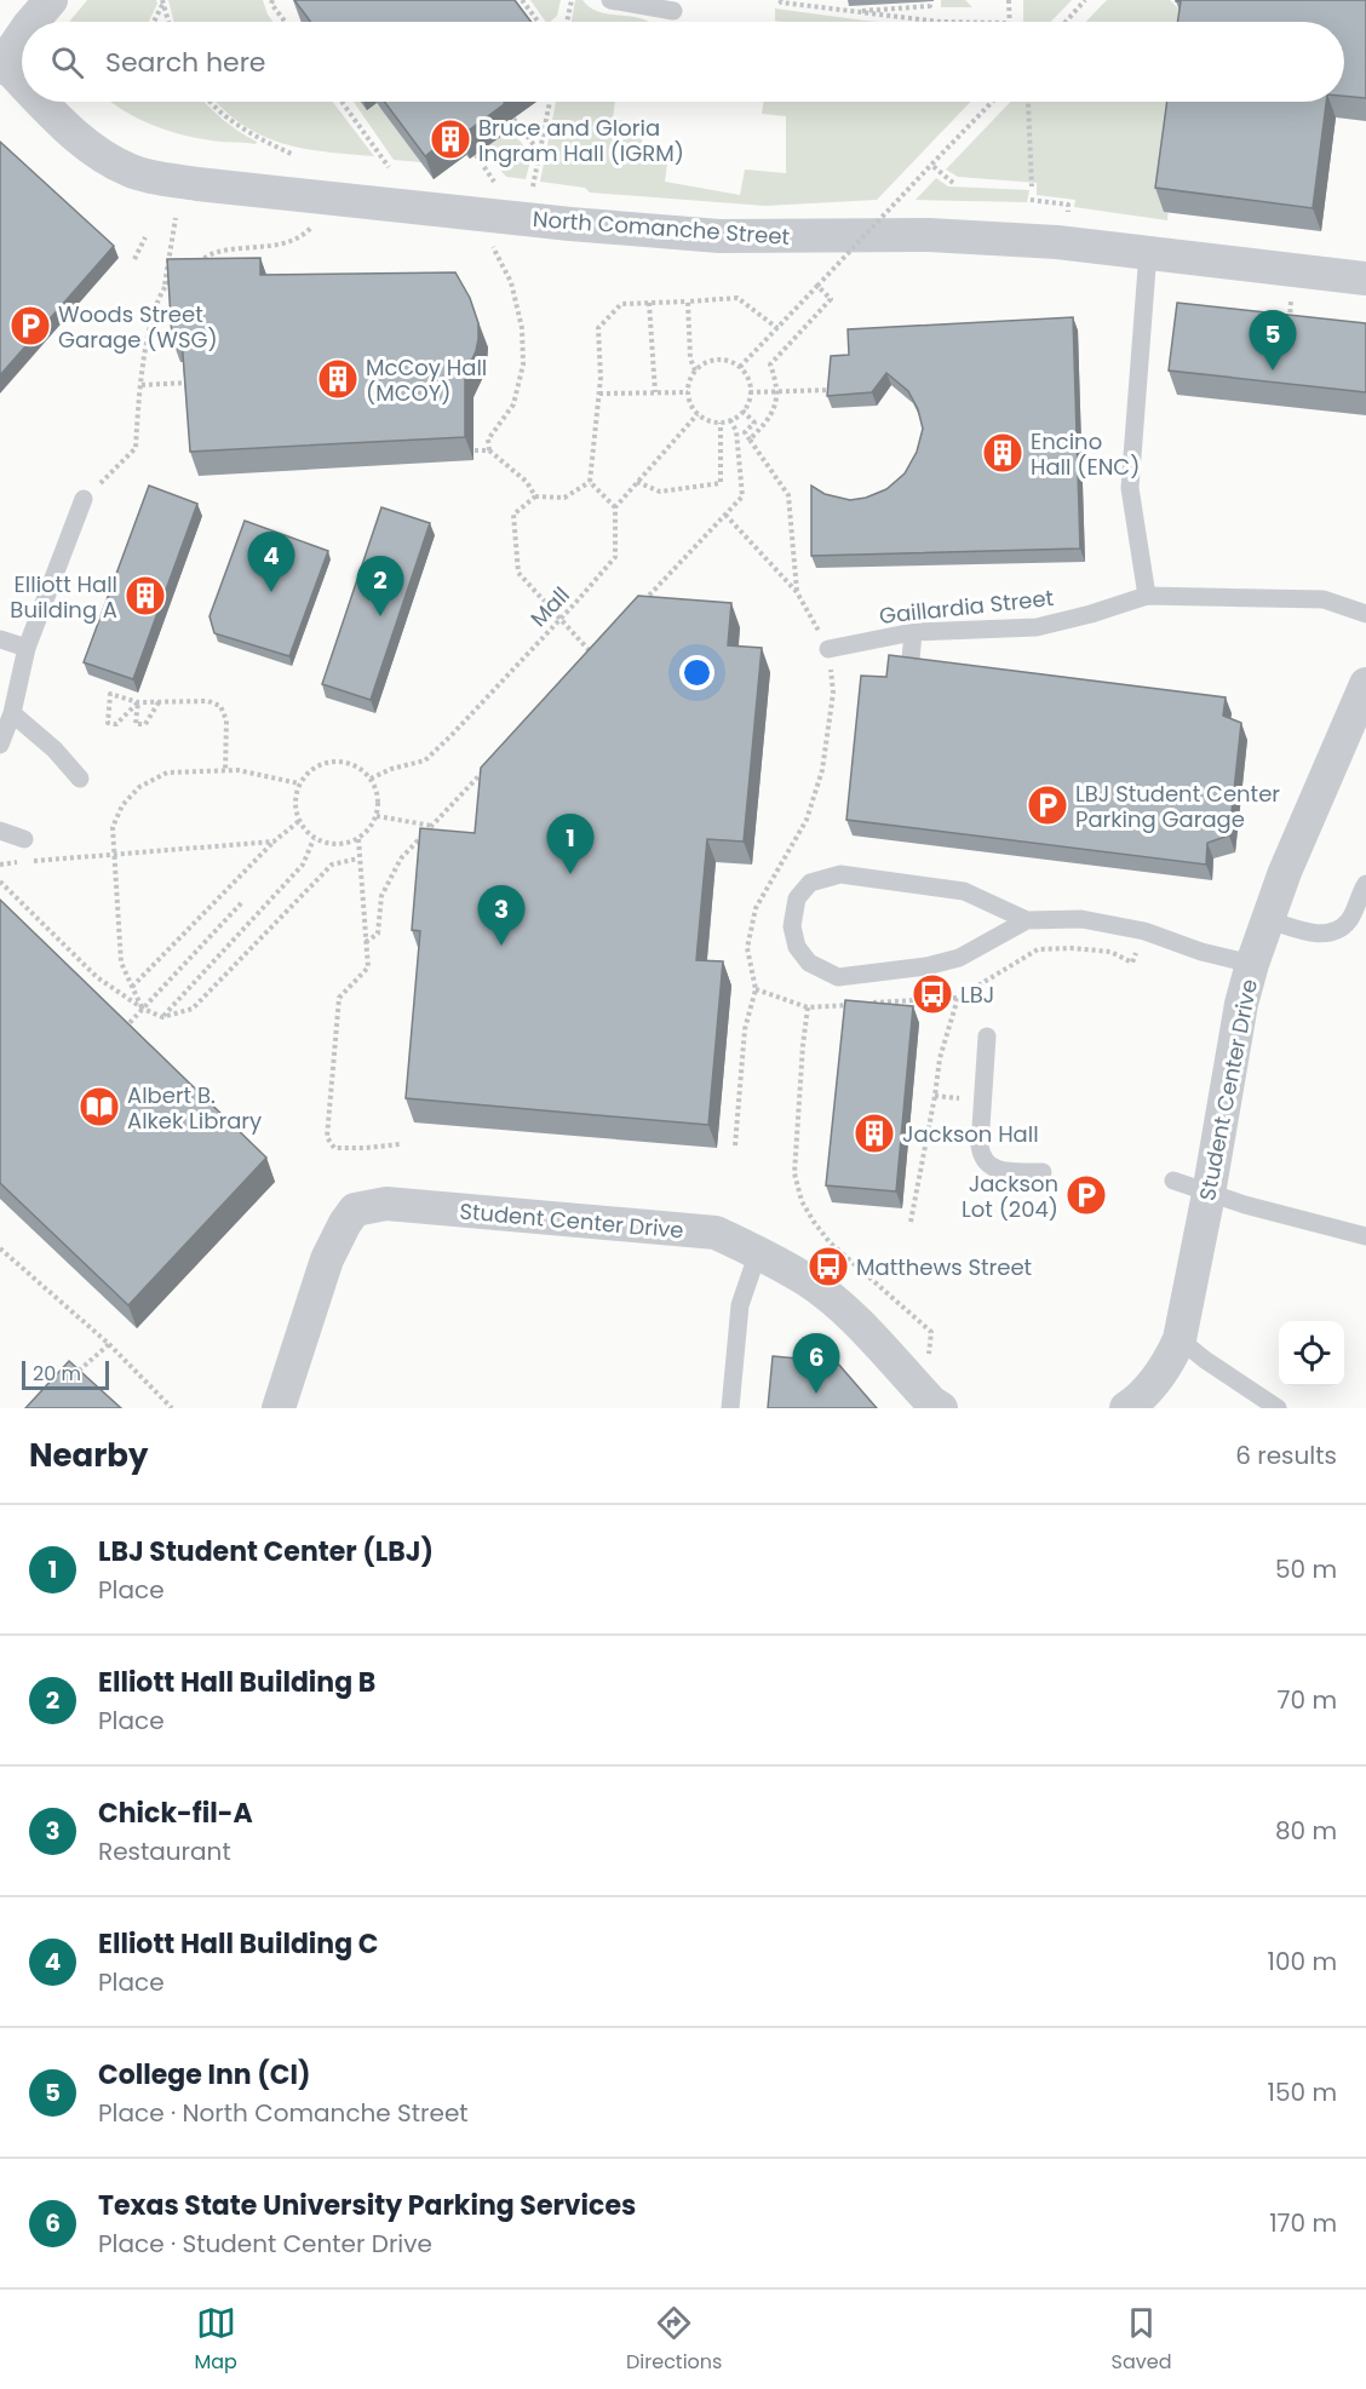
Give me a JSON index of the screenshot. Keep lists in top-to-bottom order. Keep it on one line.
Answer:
{"streets":{"street":["North Comanche Street","Student Center Drive"],"lane":["Gaillardia Street"],"path":["Mall"]},"places":{"building":["Bruce and Gloria Ingram Hall (IGRM)","McCoy Hall (MCOY)","Encino Hall (ENC)","Elliott Hall Building A","Jackson Hall"],"parking":["Woods Street Garage (WSG)","LBJ Student Center Parking Garage","Jackson Lot (204)"],"bus stop":["LBJ","Matthews Street"],"library":["Albert B. Alkek Library"]},"scale_bar":"20 m","page":{"search":"Search here","pins":["5","4","2","1","3","6"],"scale":"20 m","heading":["Nearby","6 results"],"list":[{"mark":"1","name":"LBJ Student Center (LBJ)","note":"Place","value":"50 m"},{"mark":"2","name":"Elliott Hall Building B","note":"Place","value":"70 m"},{"mark":"3","name":"Chick-fil-A","note":"Restaurant","value":"80 m"},{"mark":"4","name":"Elliott Hall Building C","note":"Place","value":"100 m"},{"mark":"5","name":"College Inn (CI)","note":"Place · North Comanche Street","value":"150 m"},{"mark":"6","name":"Texas State University Parking Services","note":"Place · Student Center Drive","value":"170 m"}],"nav":["Map","Directions","Saved"]}}
